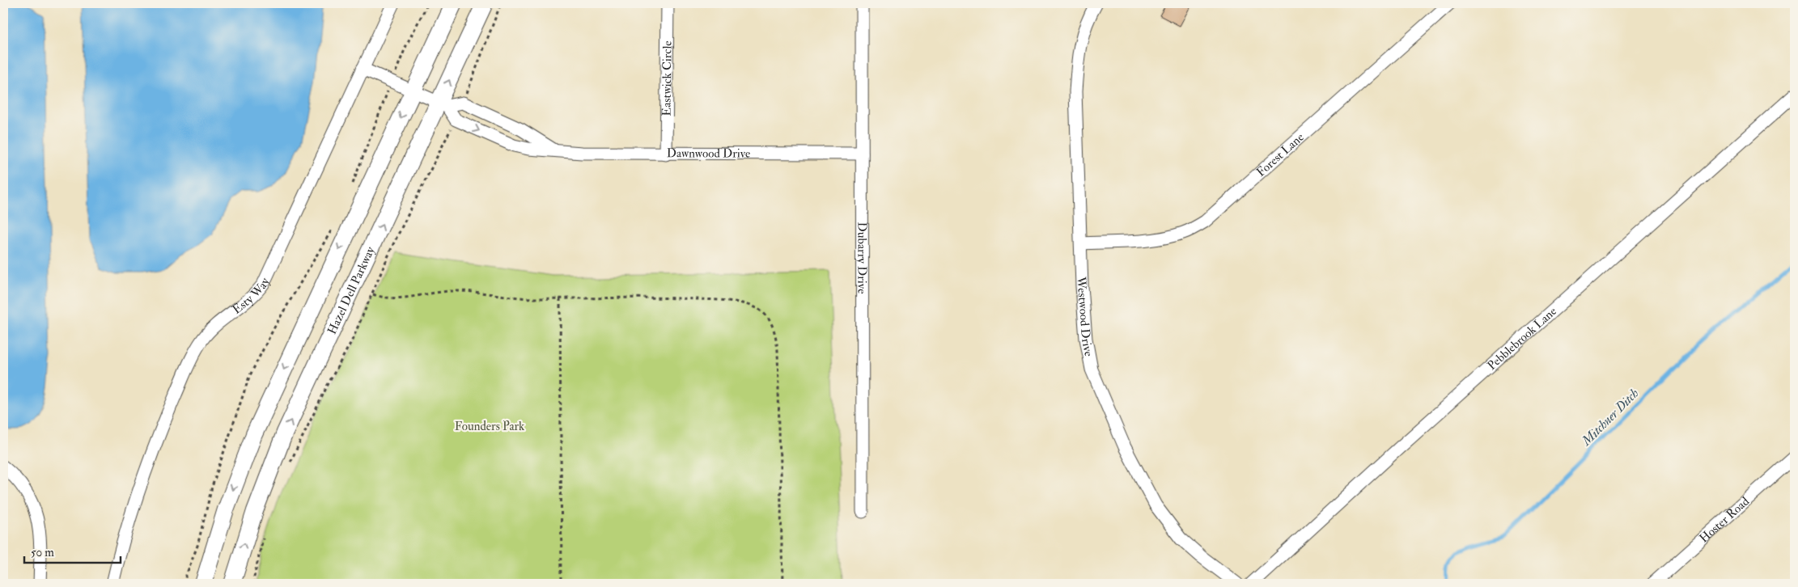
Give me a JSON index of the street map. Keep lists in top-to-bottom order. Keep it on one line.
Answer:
{"streets":{"main road":["Hazel Dell Parkway"],"street":["Eastwick Circle","Dawnwood Drive","Forest Lane","Dubarry Drive","Esty Way","Westwood Drive","Pebblebrook Lane","Hoster Road"]},"crossings":[["Eastwick Circle","Dawnwood Drive"],["Dawnwood Drive","Dubarry Drive"],["Dawnwood Drive","Hazel Dell Parkway"],["Dawnwood Drive","Esty Way"],["Forest Lane","Westwood Drive"]],"water":["Mitchner Ditch"],"parks":["Founders Park"],"scale_bar":"50 m"}
